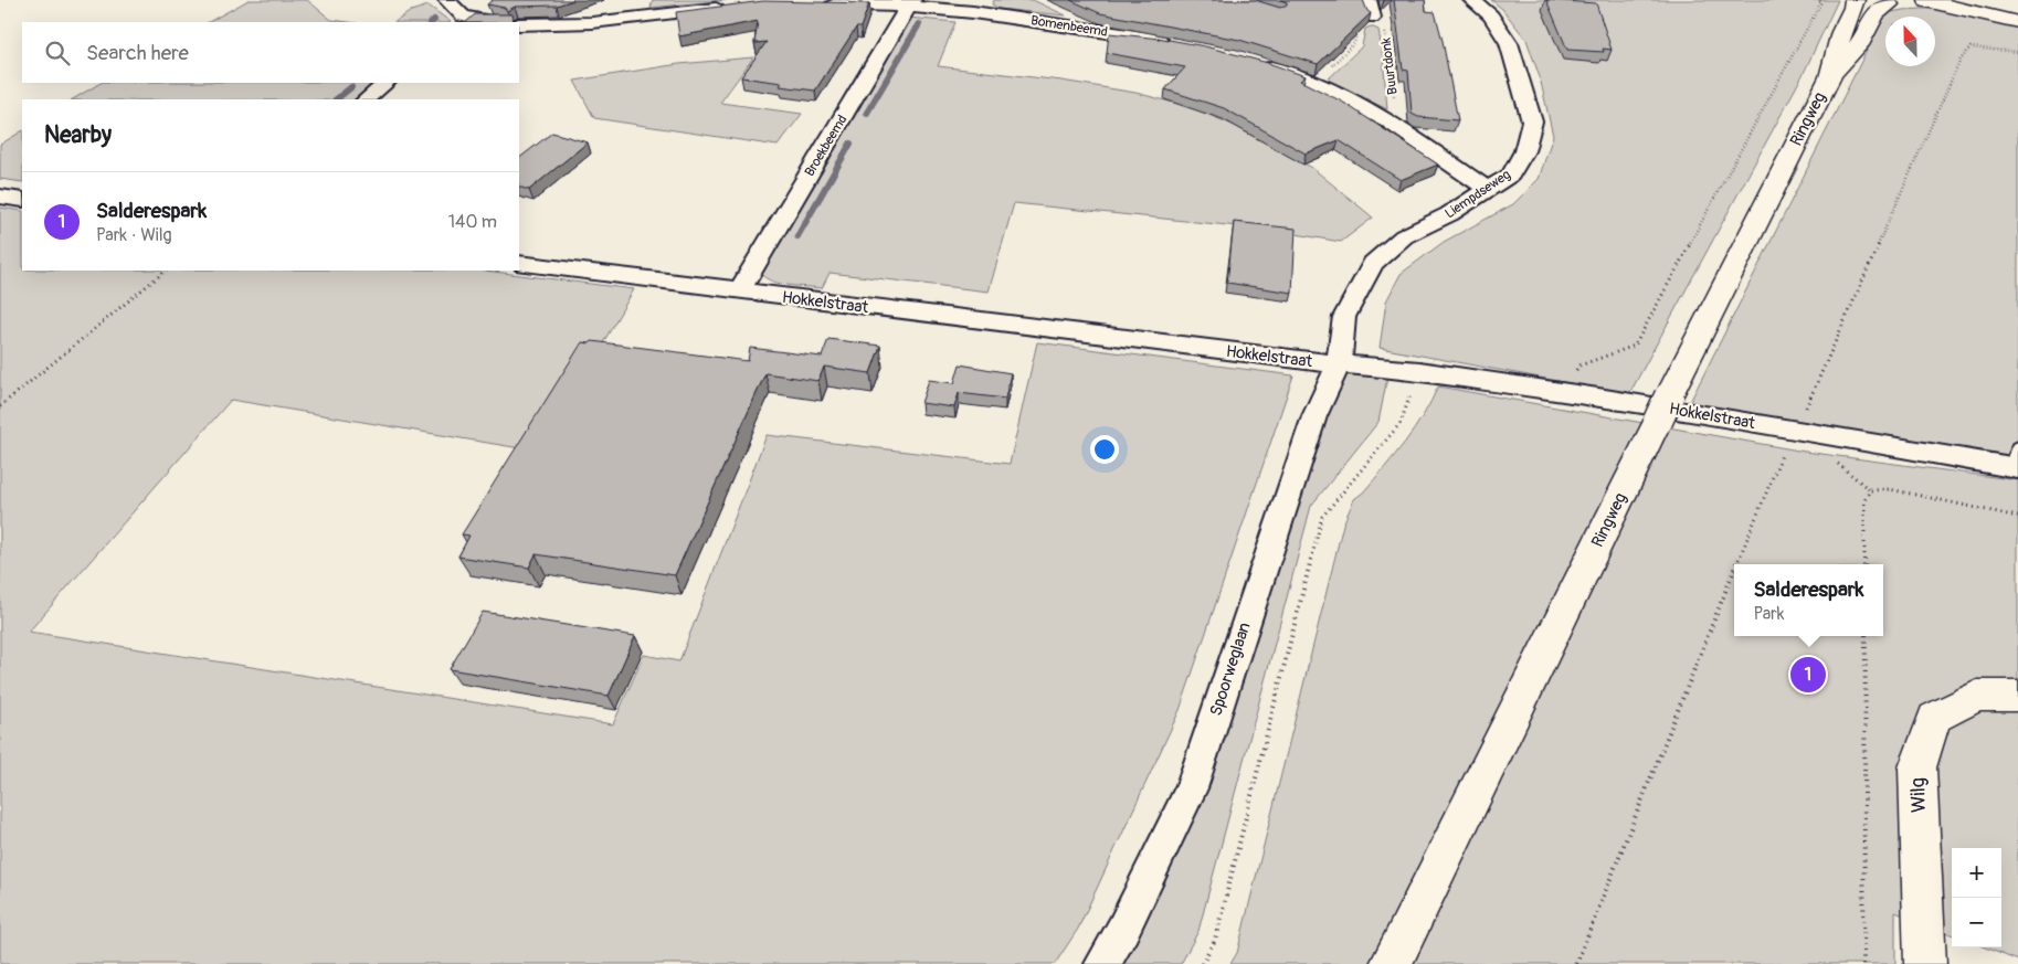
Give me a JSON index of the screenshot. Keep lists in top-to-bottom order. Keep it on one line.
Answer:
{"streets":{"main road":["Ringweg","Wilg"],"street":["Bomenbeemd","Buurtdonk","Broekbeemd","Liempdseweg","Hokkelstraat","Spoorweglaan"]},"crossings":[["Bomenbeemd","Broekbeemd"],["Broekbeemd","Hokkelstraat"],["Liempdseweg","Hokkelstraat"],["Liempdseweg","Spoorweglaan"],["Hokkelstraat","Spoorweglaan"]],"north":"top","page":{"search":"Search here","heading":"Nearby","list":[{"mark":"1","name":"Salderespark","note":"Park · Wilg","value":"140 m"}],"popup":["Salderespark","Park"],"pins":"1","map_buttons":["+","−"]}}
